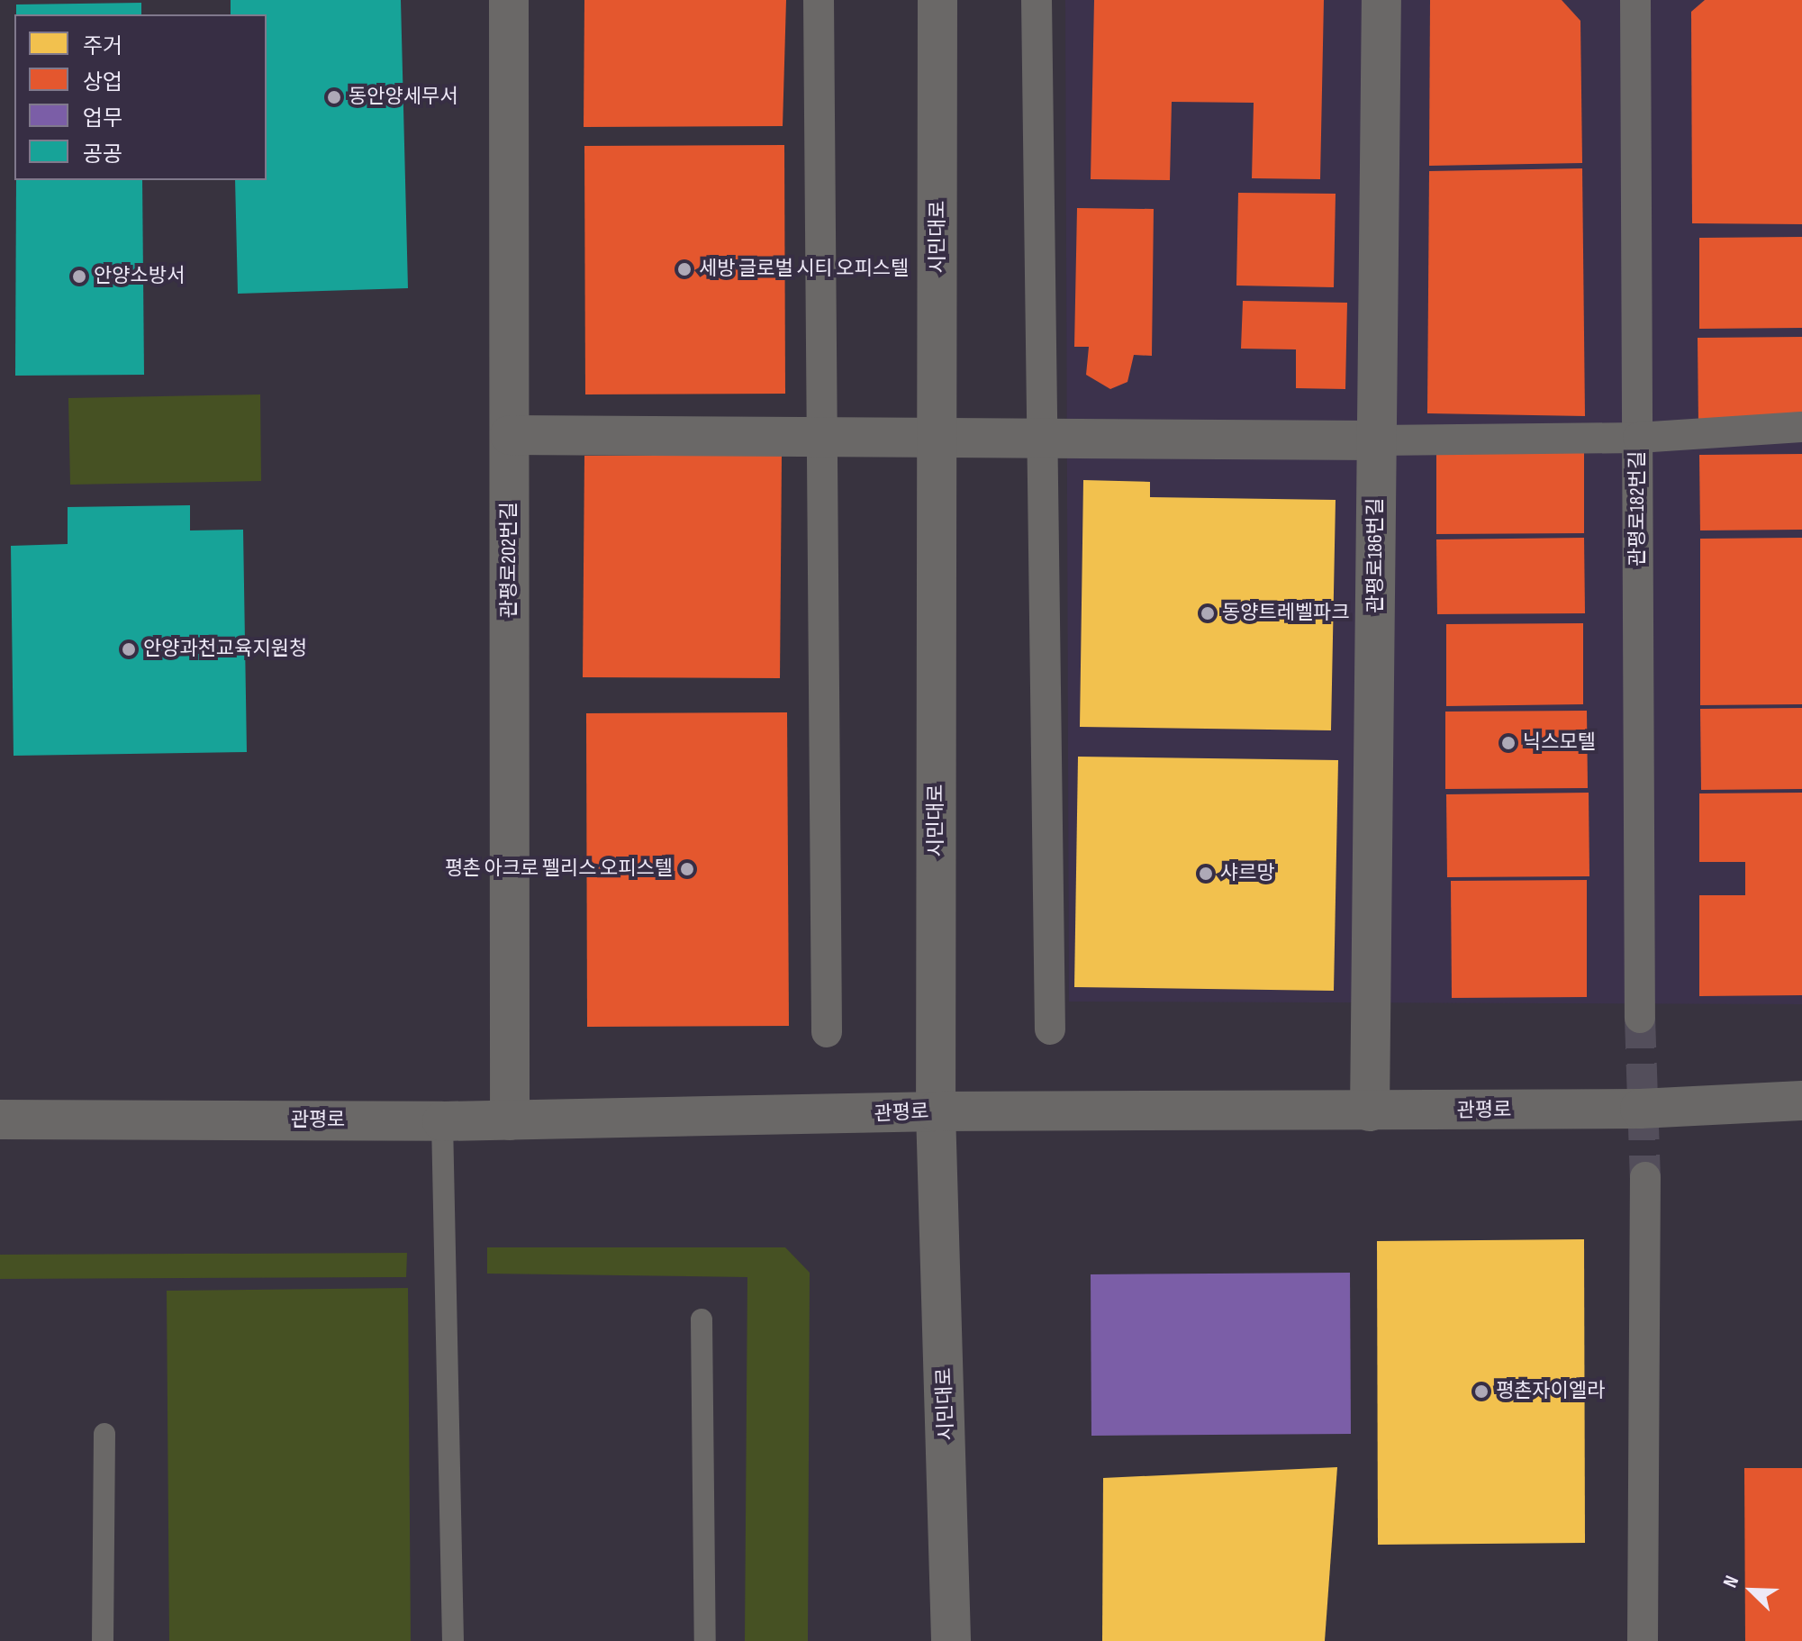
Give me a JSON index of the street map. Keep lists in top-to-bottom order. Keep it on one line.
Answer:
{"streets":{"street":["시민대로","관평로182번길","관평로186번길","관평로202번길","관평로"]},"crossings":[["시민대로","관평로"],["관평로186번길","관평로"],["관평로202번길","관평로"]],"places":["동안양세무서","세방 글로벌 시티 오피스텔","안양소방서","동양트레벨파크","안양과천교육지원청","닉스모텔","평촌 아크로 펠리스 오피스텔","샤르망","평촌자이엘라"],"legend":["주거","상업","업무","공공"],"north":"top left"}
